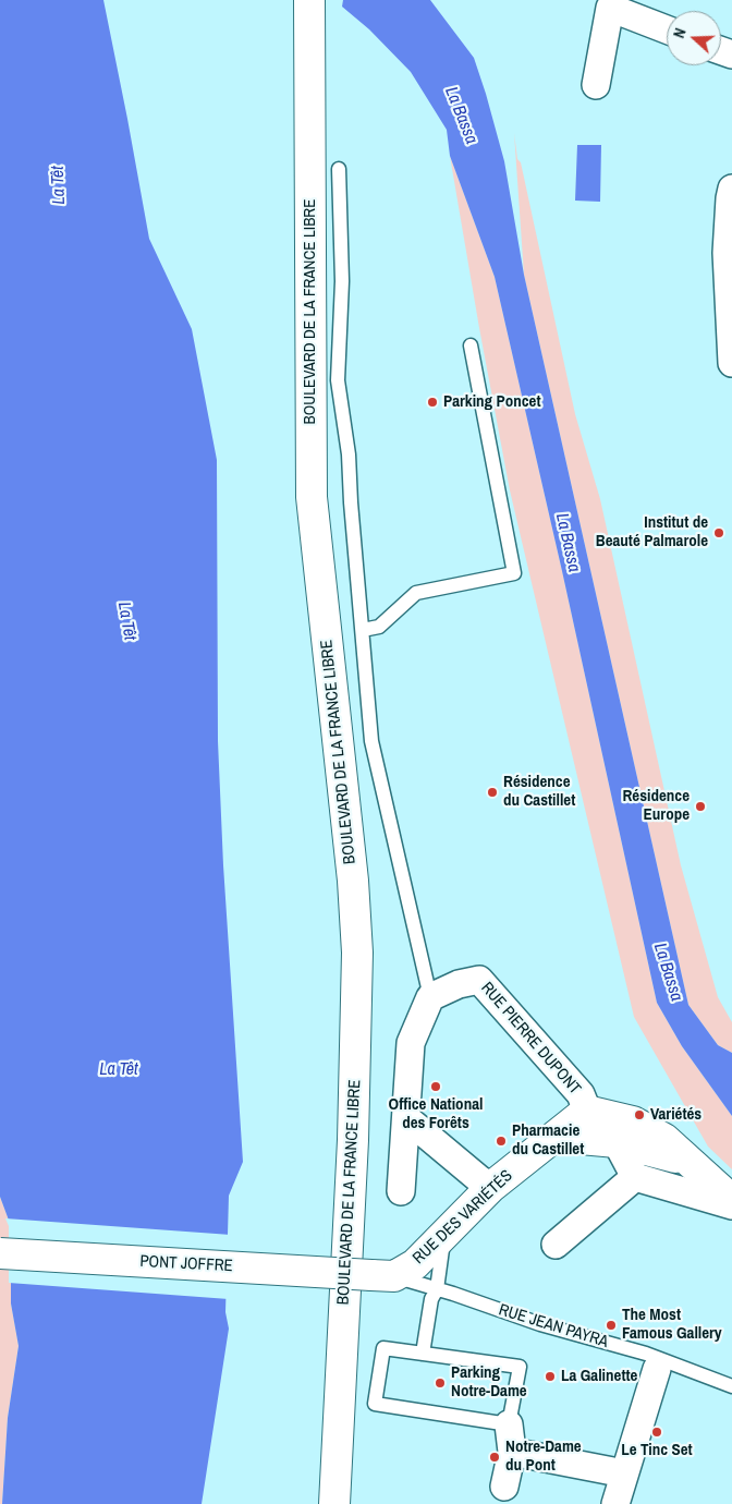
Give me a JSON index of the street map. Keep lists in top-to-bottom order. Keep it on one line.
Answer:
{"streets":{"main road":["BOULEVARD DE LA FRANCE LIBRE","RUE DES VARIÉTÉS","PONT JOFFRE"],"street":["RUE PIERRE DUPONT"],"lane":["RUE JEAN PAYRA"]},"crossings":[["RUE PIERRE DUPONT","RUE DES VARIÉTÉS"],["RUE DES VARIÉTÉS","PONT JOFFRE"],["RUE DES VARIÉTÉS","RUE JEAN PAYRA"],["PONT JOFFRE","RUE JEAN PAYRA"]],"water":["La Bassa","La Têt"],"places":["Parking Poncet","Institut de Beauté Palmarole","Résidence du Castillet","Résidence Europe","Office National des Forêts","Variétés","Pharmacie du Castillet","The Most Famous Gallery","La Galinette","Parking Notre-Dame","Le Tinc Set","Notre-Dame du Pont"],"north":"left"}
